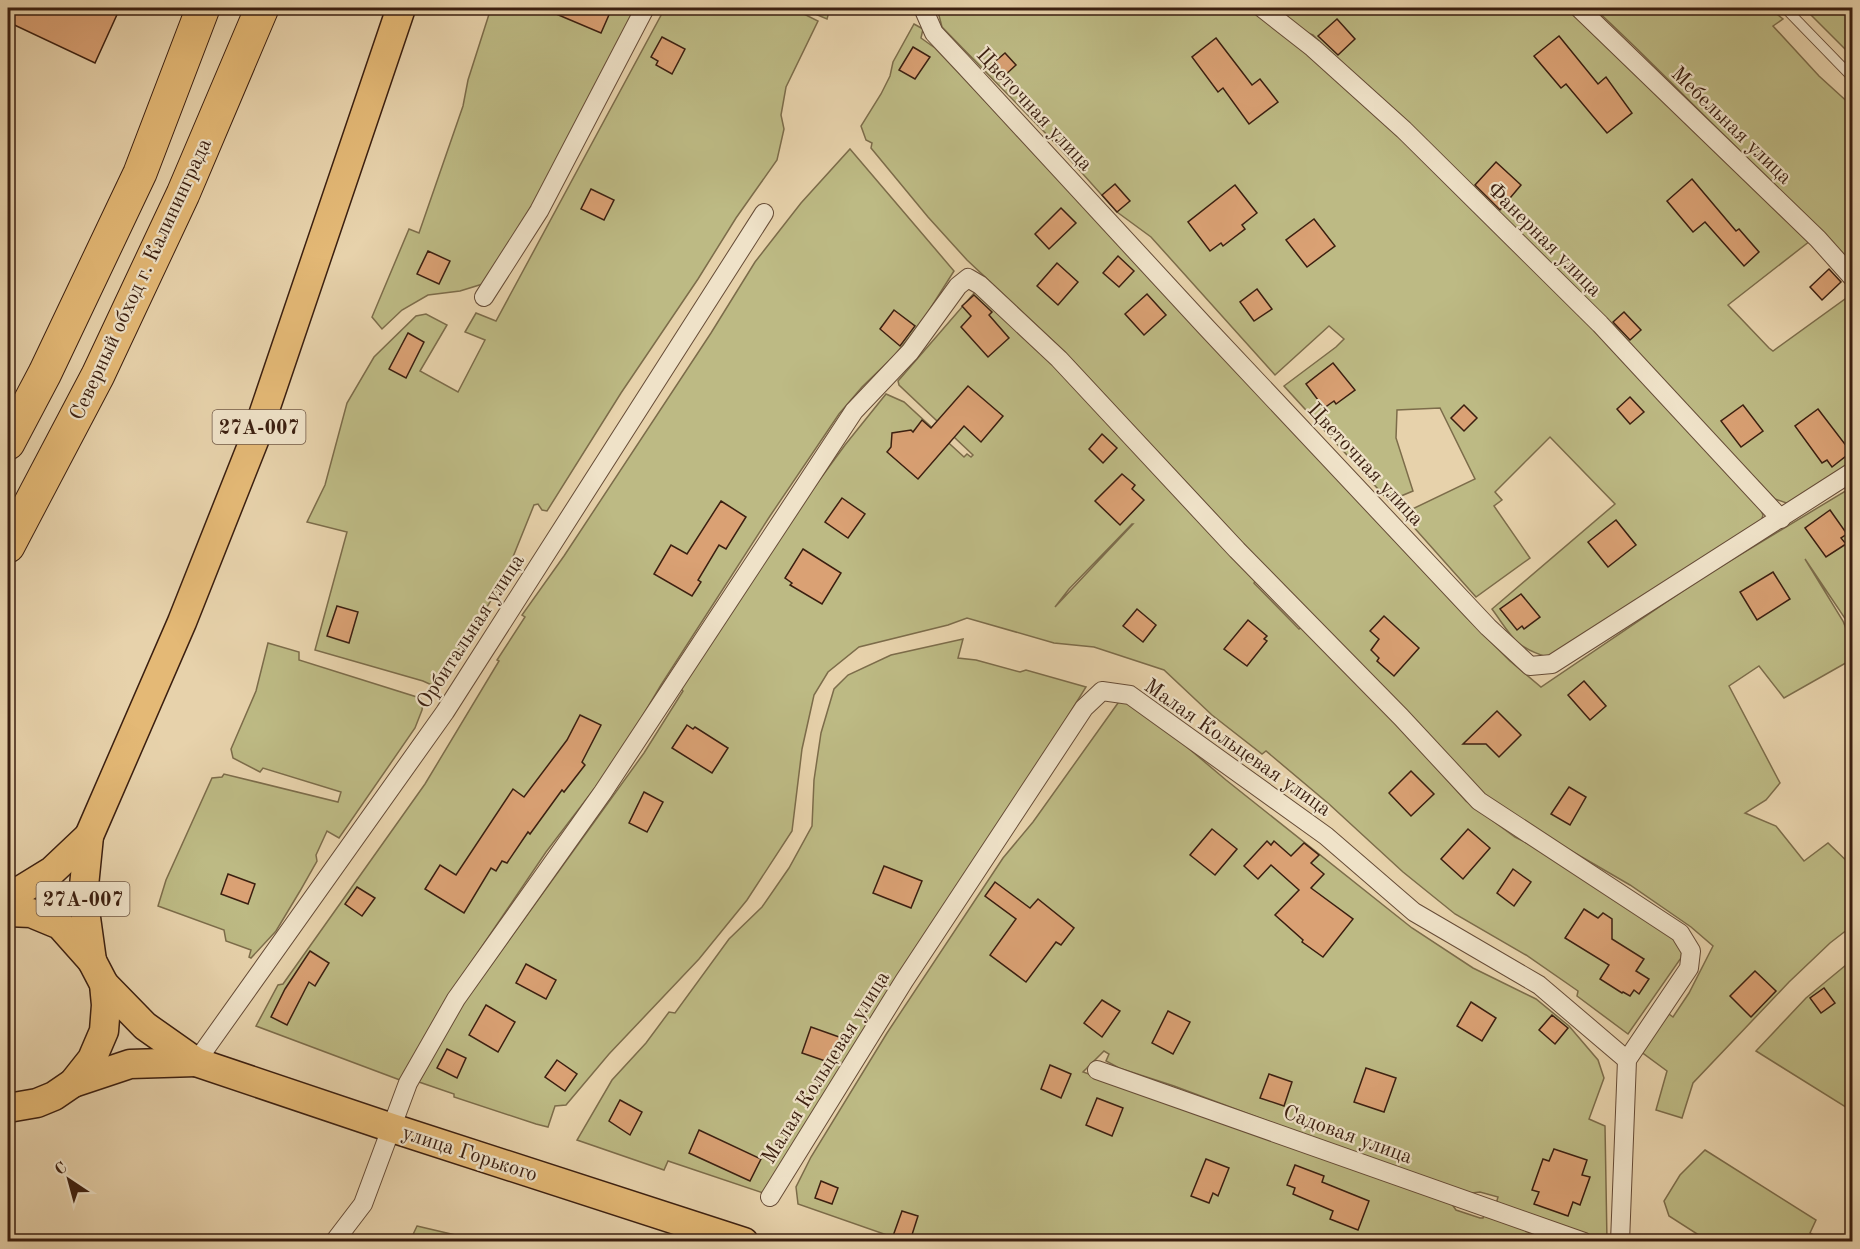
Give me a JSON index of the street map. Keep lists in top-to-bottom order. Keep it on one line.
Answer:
{"streets":{"highway":["Северный обход г. Калининграда"],"main road":["27А-007","улица Горького"],"street":["Цветочная улица","Мебельная улица","Фанерная улица","Орбитальная улица","Малая Кольцевая улица","Садовая улица"]},"crossings":[["Цветочная улица","Фанерная улица"],["Орбитальная улица","улица Горького"]],"north":"top left"}
